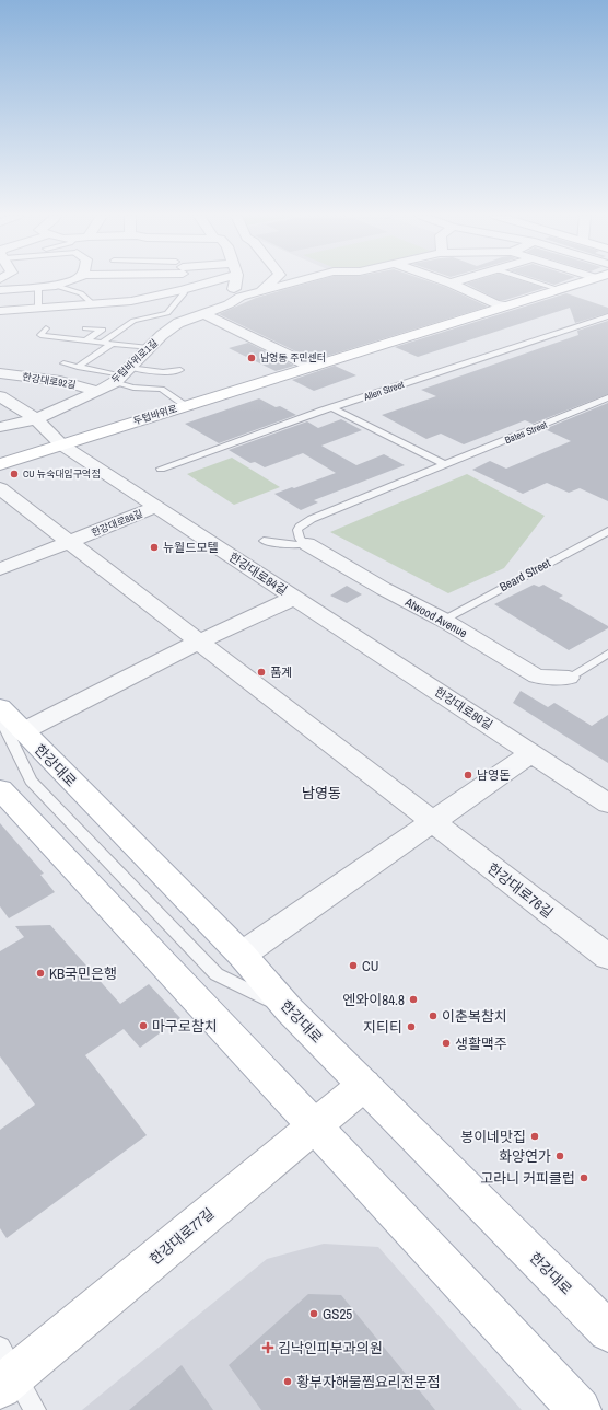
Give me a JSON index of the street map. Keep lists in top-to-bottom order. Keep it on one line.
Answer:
{"streets":{"main road":["두텁바위로","한강대로","한강대로77길"],"street":["두텁바위로1길","한강대로92길","한강대로88길","한강대로84길","Atwood Avenue","한강대로80길","한강대로76길"],"lane":["Allen Street","Bates Street","Beard Street"]},"crossings":[["두텁바위로1길","한강대로92길"],["두텁바위로1길","한강대로88길"],["두텁바위로","한강대로88길"],["Bates Street","Atwood Avenue"],["한강대로88길","한강대로84길"],["한강대로84길","한강대로80길"],["한강대로84길","한강대로"],["Beard Street","Atwood Avenue"],["한강대로","한강대로77길"]],"districts":["남영동"],"places":{"other":["남영동 주민센터","CU 뉴숙대입구역점","뉴월드모텔","품계","남영돈","CU","KB국민은행","엔와이84.8","이춘복참치","마구로참치","지티티","생활맥주","봉이네맛집","화양연가","고라니 커피클럽","GS25","황부자해물찜요리전문점"],"health":["김낙인피부과의원"]}}
